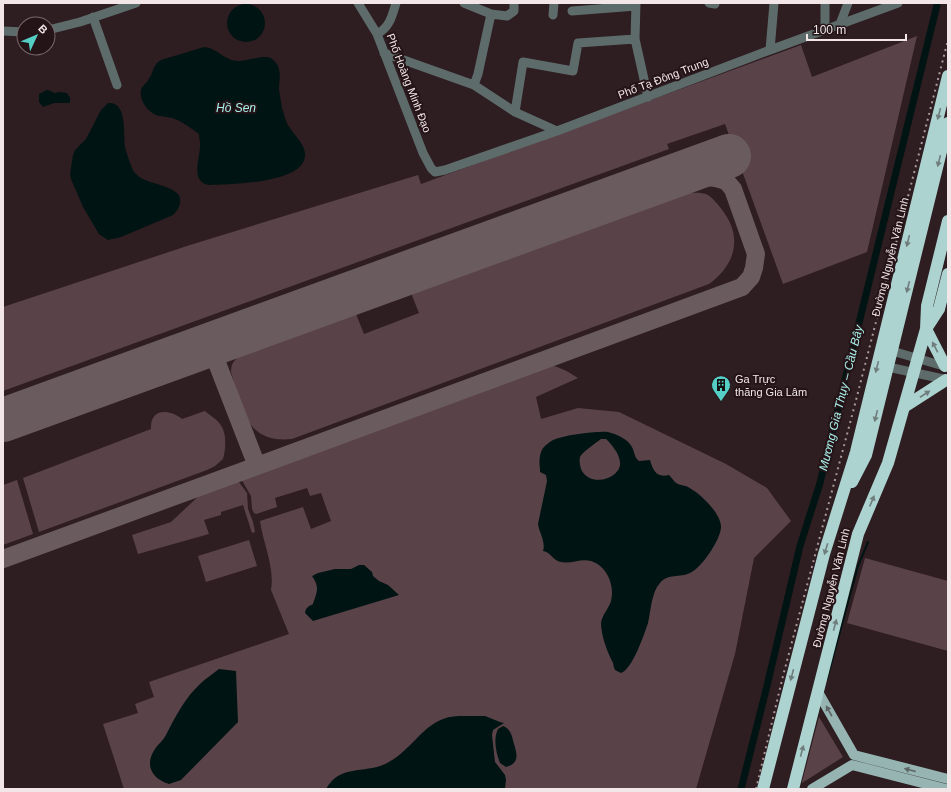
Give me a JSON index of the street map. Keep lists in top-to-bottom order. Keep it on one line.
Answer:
{"streets":{"highway":["Đường Nguyễn Văn Linh"],"street":["Phố Tạ Đông Trung","Phố Hoàng Minh Đạo"]},"crossings":[["Phố Tạ Đông Trung","Phố Hoàng Minh Đạo"]],"water":["Hồ Sen","Mương Gia Thụy – Cầu Bây"],"places":{"building":["Ga Trực thăng Gia Lâm"]},"scale_bar":"100 m","north":"top right"}
